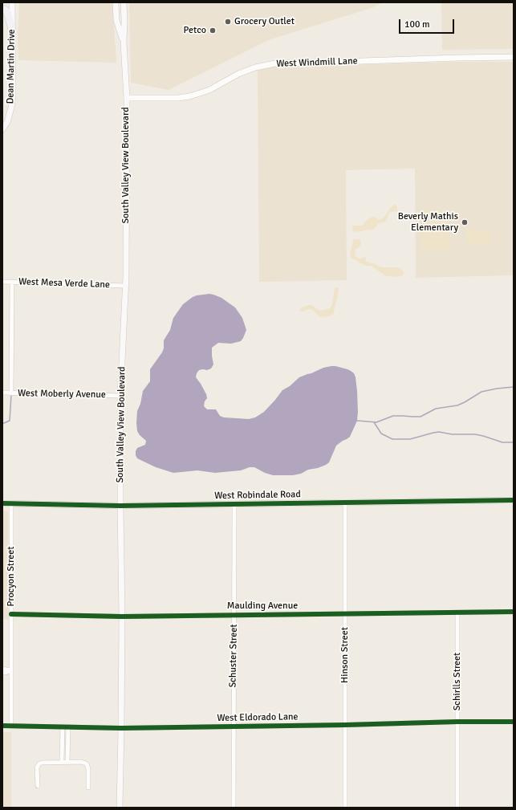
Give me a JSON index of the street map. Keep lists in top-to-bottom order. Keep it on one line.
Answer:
{"streets":{"main road":["Dean Martin Drive","South Valley View Boulevard"],"street":["West Windmill Lane","West Mesa Verde Lane","West Moberly Avenue","West Robindale Road","Procyon Street","Maulding Avenue","Hinson Street","Schuster Street","Schirlls Street","West Eldorado Lane"]},"crossings":[["West Windmill Lane","South Valley View Boulevard"],["South Valley View Boulevard","West Mesa Verde Lane"],["South Valley View Boulevard","West Moberly Avenue"],["South Valley View Boulevard","West Robindale Road"],["South Valley View Boulevard","Maulding Avenue"],["South Valley View Boulevard","West Eldorado Lane"],["West Robindale Road","Procyon Street"],["West Robindale Road","Hinson Street"],["West Robindale Road","Schuster Street"],["Procyon Street","Maulding Avenue"],["Procyon Street","West Eldorado Lane"],["Maulding Avenue","Hinson Street"],["Maulding Avenue","Schuster Street"],["Maulding Avenue","Schirlls Street"],["Hinson Street","West Eldorado Lane"],["Schuster Street","West Eldorado Lane"],["Schirlls Street","West Eldorado Lane"]],"places":["Grocery Outlet","Petco","Beverly Mathis Elementary"],"scale_bar":"100 m"}
